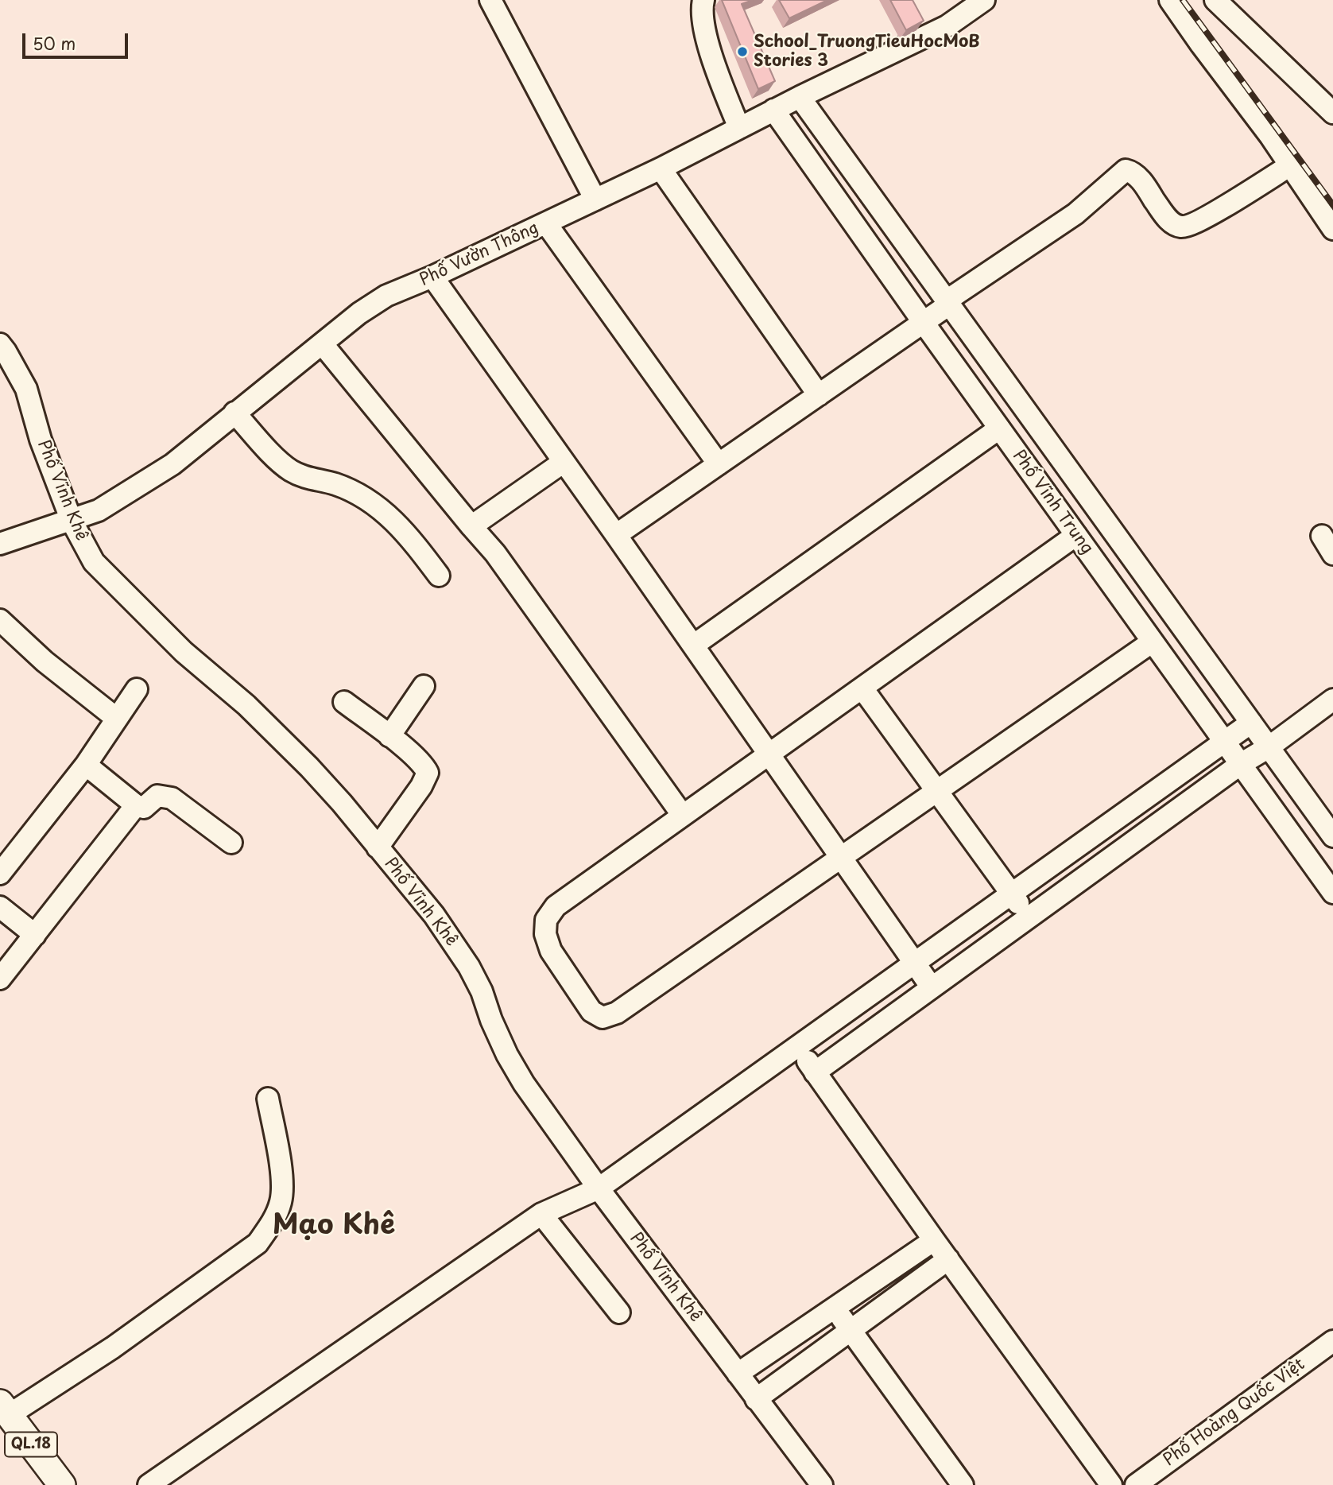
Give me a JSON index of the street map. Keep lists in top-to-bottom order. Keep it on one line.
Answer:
{"streets":{"main road":["QL.18"],"street":["Phố Vườn Thông","Phố Vĩnh Khê","Phố Vĩnh Trung","Phố Hoàng Quốc Việt"]},"crossings":[["Phố Vườn Thông","Phố Vĩnh Khê"],["Phố Vườn Thông","Phố Vĩnh Trung"]],"districts":["Mạo Khê"],"places":["School_TruongTieuHocMoB Stories 3"],"scale_bar":"50 m"}
